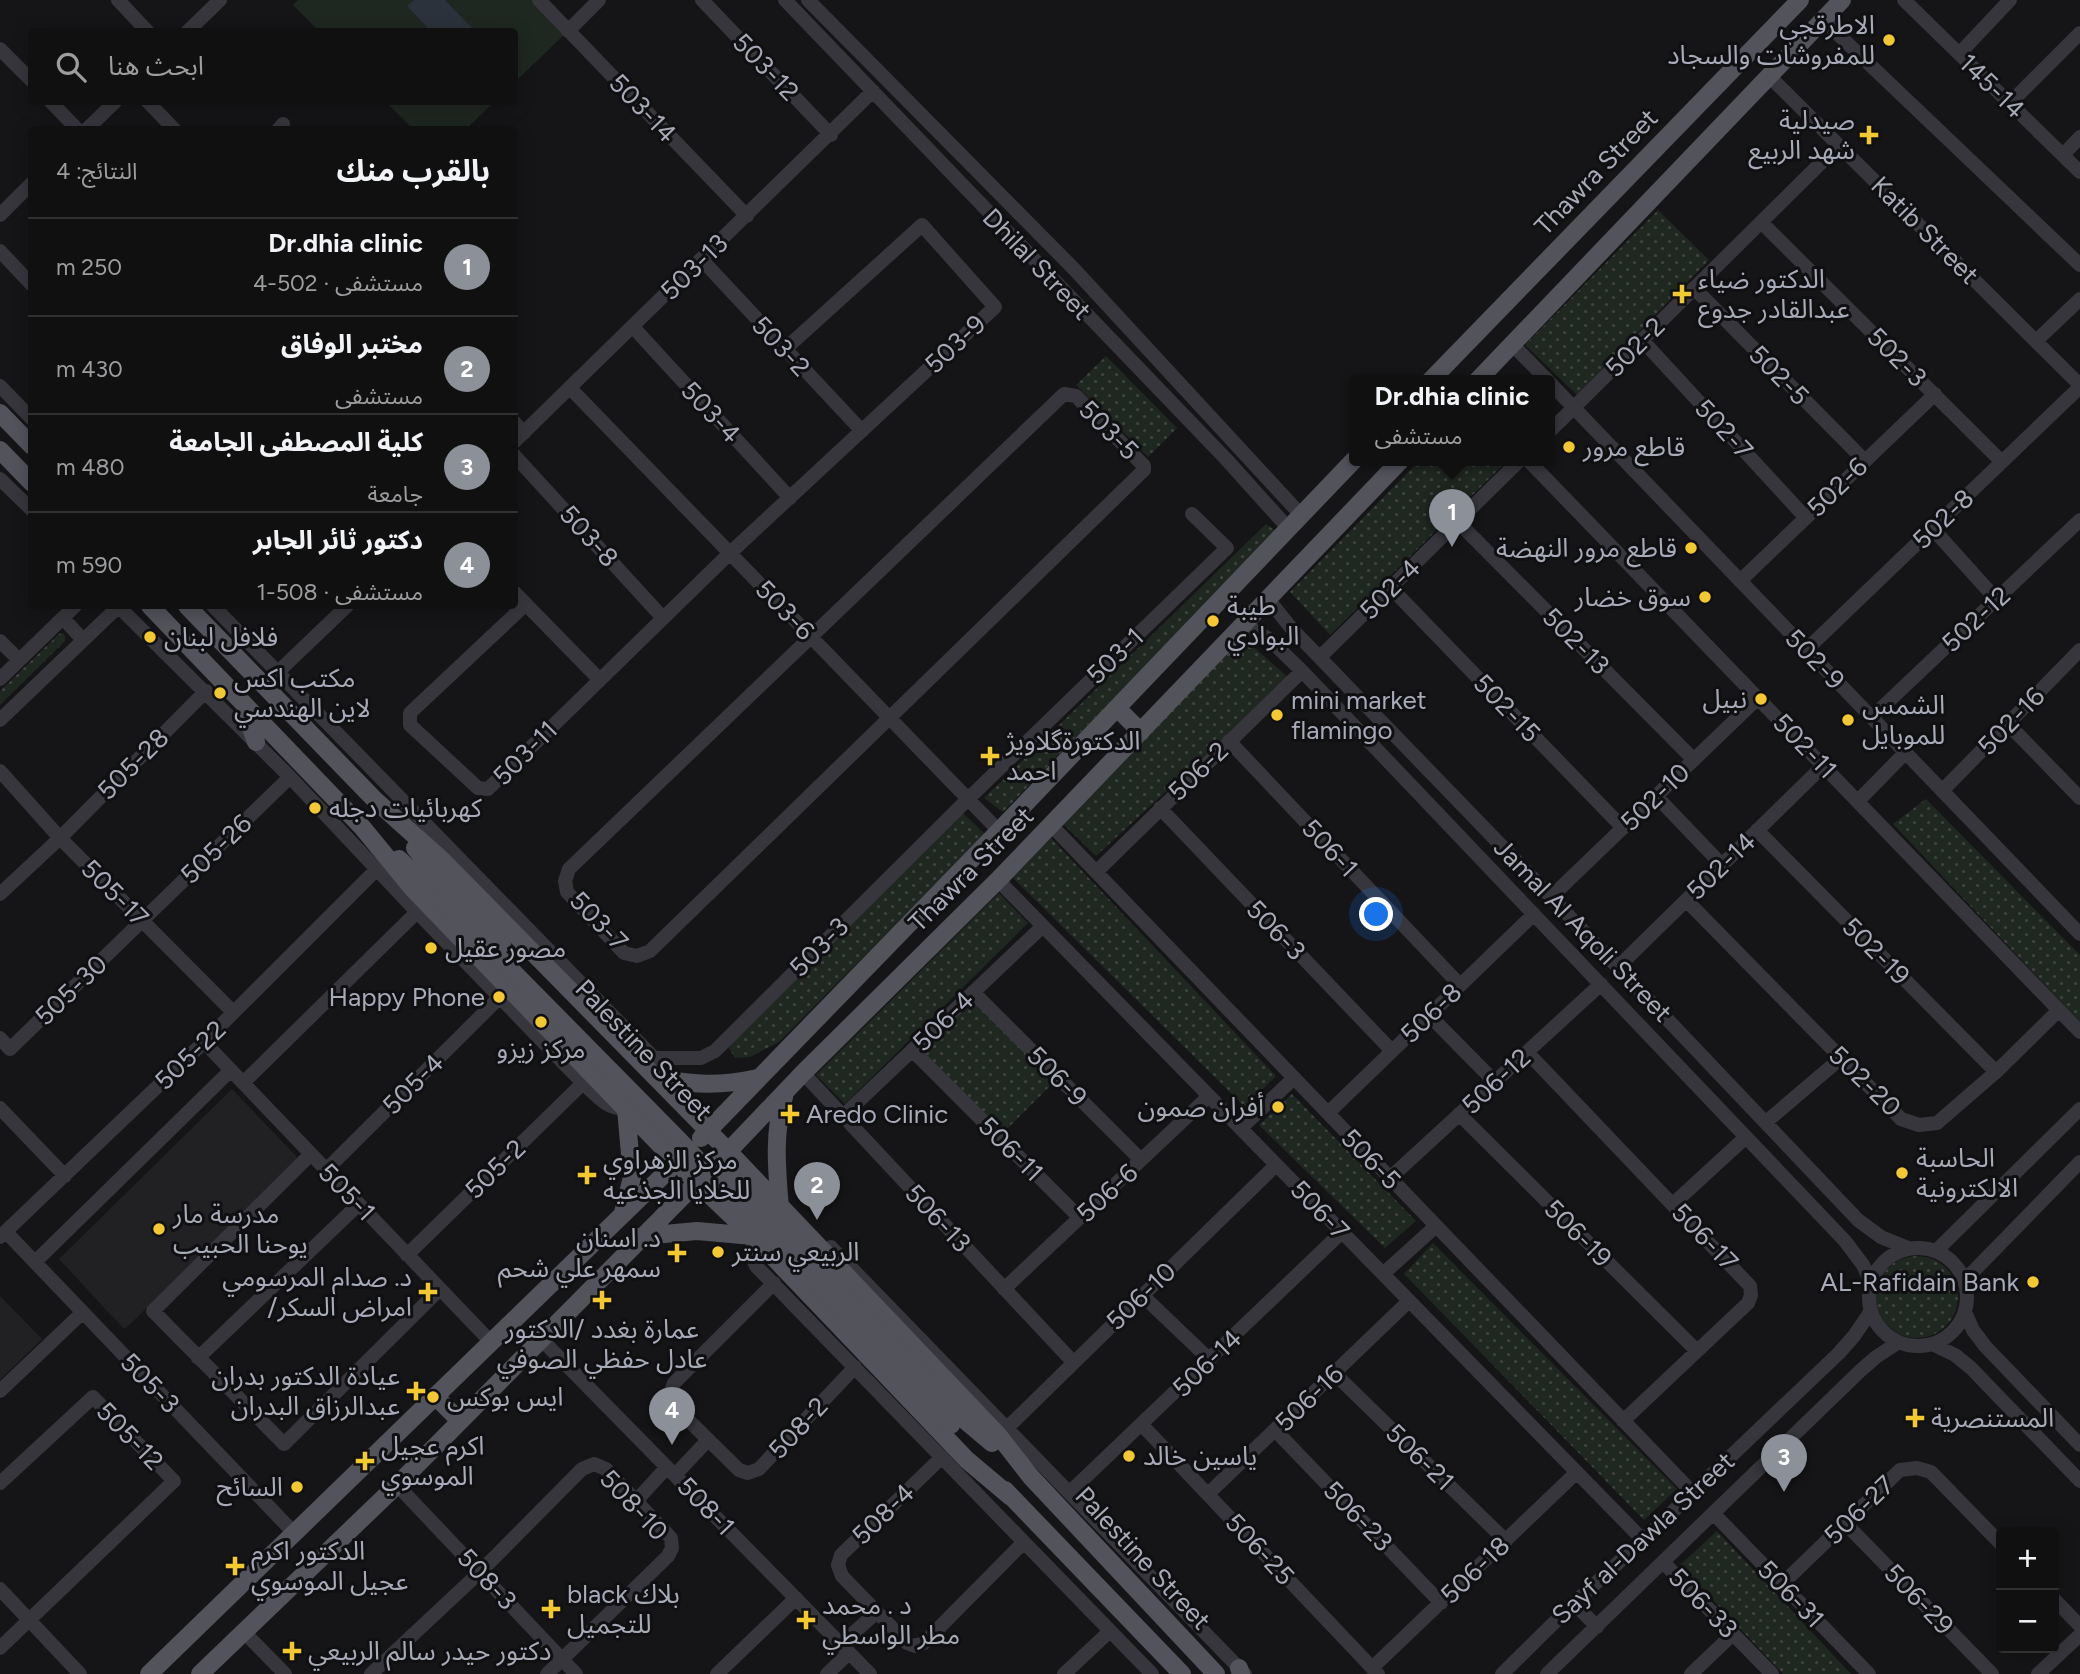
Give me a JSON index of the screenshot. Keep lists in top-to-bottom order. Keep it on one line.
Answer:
{"streets":{"main road":["Thawra Street","Palestine Street"],"street":["503-12","145-14","503-14","Katib Street","Dhilal Street","503-13","503-9","503-2","502-2","502-3","502-5","503-4","502-7","503-5","502-6","502-8","503-8","502-4","503-6","502-12","502-13","503-1","502-9","502-15","502-16","502-11","503-11","505-28","506-2","502-10","506-1","505-26","502-14","505-17","503-7","506-3","Jamal Al Aqoli Street","503-3","502-19","505-30","506-8","506-4","505-22","506-9","506-12","502-20","505-4","506-11","506-5","505-2","505-1","506-6","506-7","506-13","506-19","506-17","506-10","506-14","505-3","506-16","508-2","505-12","506-21","508-10","508-1","506-27","508-4","506-23","Sayf al-Dawla Street","506-25","506-18","508-3","506-31","506-29","506-33"]},"crossings":[["503-12","503-13"],["503-14","503-13"],["Thawra Street","Dhilal Street"],["Thawra Street","503-6"],["Thawra Street","Jamal Al Aqoli Street"],["Thawra Street","Palestine Street"],["Thawra Street","506-5"],["Thawra Street","506-7"],["Thawra Street","506-13"],["Katib Street","502-2"],["Katib Street","502-8"],["Dhilal Street","503-13"],["503-13","503-2"],["503-13","503-4"],["503-13","503-6"],["503-9","503-2"],["503-9","503-4"],["503-9","503-6"],["503-9","503-11"],["502-2","502-3"],["502-2","502-5"],["502-2","502-7"],["502-2","502-9"],["502-3","502-6"],["502-3","502-8"],["502-5","502-6"],["502-7","502-6"],["503-5","503-6"],["503-5","503-7"],["502-6","502-9"],["502-8","502-9"],["503-8","503-11"],["502-4","502-13"],["502-4","502-15"],["502-4","Jamal Al Aqoli Street"],["503-6","503-1"],["503-6","503-11"],["503-6","503-7"],["503-6","503-3"],["502-12","502-9"],["502-13","502-10"],["503-1","503-3"],["502-9","502-16"],["502-15","502-10"],["502-11","502-10"],["502-11","502-14"],["502-11","502-20"],["505-28","505-17"],["506-2","506-1"],["506-2","506-3"],["506-2","Jamal Al Aqoli Street"],["506-2","506-5"],["502-10","Jamal Al Aqoli Street"],["506-1","506-8"],["505-26","505-17"],["505-26","505-30"],["502-14","Jamal Al Aqoli Street"],["502-14","502-19"],["502-14","502-20"],["505-17","505-30"],["505-17","505-22"],["506-3","506-8"],["Jamal Al Aqoli Street","506-8"],["Jamal Al Aqoli Street","506-12"],["Jamal Al Aqoli Street","Sayf al-Dawla Street"],["503-3","Palestine Street"],["502-19","502-20"],["506-8","506-5"],["506-4","506-9"],["506-4","506-11"],["506-4","506-7"],["506-4","506-13"],["505-22","505-1"],["505-22","505-3"],["506-9","506-6"],["506-12","506-5"],["506-12","506-19"],["506-12","506-17"],["505-4","505-1"],["506-11","506-6"],["506-5","506-17"],["506-5","Sayf al-Dawla Street"],["505-2","505-1"],["506-6","506-7"],["506-6","506-13"],["506-7","506-10"],["506-7","506-14"],["506-7","506-16"],["506-7","Sayf al-Dawla Street"],["506-7","506-18"],["506-13","506-10"],["506-19","506-17"],["506-14","506-25"],["506-16","506-21"],["506-16","506-23"],["506-16","506-25"],["506-21","506-18"],["508-10","508-3"],["506-27","506-31"],["506-27","506-29"],["506-23","506-18"],["Sayf al-Dawla Street","506-31"],["Sayf al-Dawla Street","506-33"],["506-25","506-18"]],"places":{"other":["الاطرقجي للمفروشات والسجاد","قاطع مرور","قاطع مرور النهضة","سوق خضار","طيبة البوادي","فلافل لبنان","مكتب اكس لاين الهندسي","نبيل","mini market flamingo","الشمس للموبايل","كهربائيات دجله","مصور عقيل","Happy Phone","مركز زيزو","أفران صمون","الحاسبة الالكترونية","مدرسة مار يوحنا الحبيب","الربيعي سنتر","AL-Rafidain Bank","ايس بوكس","ياسين خالد","السائح"],"health":["صيدلية شهد الربيع","الدكتور ضياء عبدالقادر جدوع","الدكتورةگلاويژ احمد","Aredo Clinic","مركز الزهراوي للخلايا الجذعيه","د. اسنان سمهر علي شحم","د. صدام المرسومي /امراض السكر","عمارة بغدد /الدكتور عادل حفظي الصوفي","عيادة الدكتور بدران عبدالرزاق البدران","المستنصرية","اكرم عجيل الموسوي","الدكتور اكرم عجيل الموسوي","black بلاك للتجميل","د . محمد مطر الواسطي","دكتور حيدر سالم الربيعي"]},"page":{"search":"ابحث هنا","heading":["بالقرب منك","النتائج: 4"],"list":[{"mark":"1","name":"Dr.dhia clinic","note":"مستشفى · 502-4","value":"250 m"},{"mark":"2","name":"مختبر الوفاق","note":"مستشفى","value":"430 m"},{"mark":"3","name":"كلية المصطفى الجامعة","note":"جامعة","value":"480 m"},{"mark":"4","name":"دكتور ثائر الجابر","note":"مستشفى · 508-1","value":"590 m"}],"popup":["Dr.dhia clinic","مستشفى"],"pins":["1","2","4","3"],"map_buttons":["+","−"]}}
